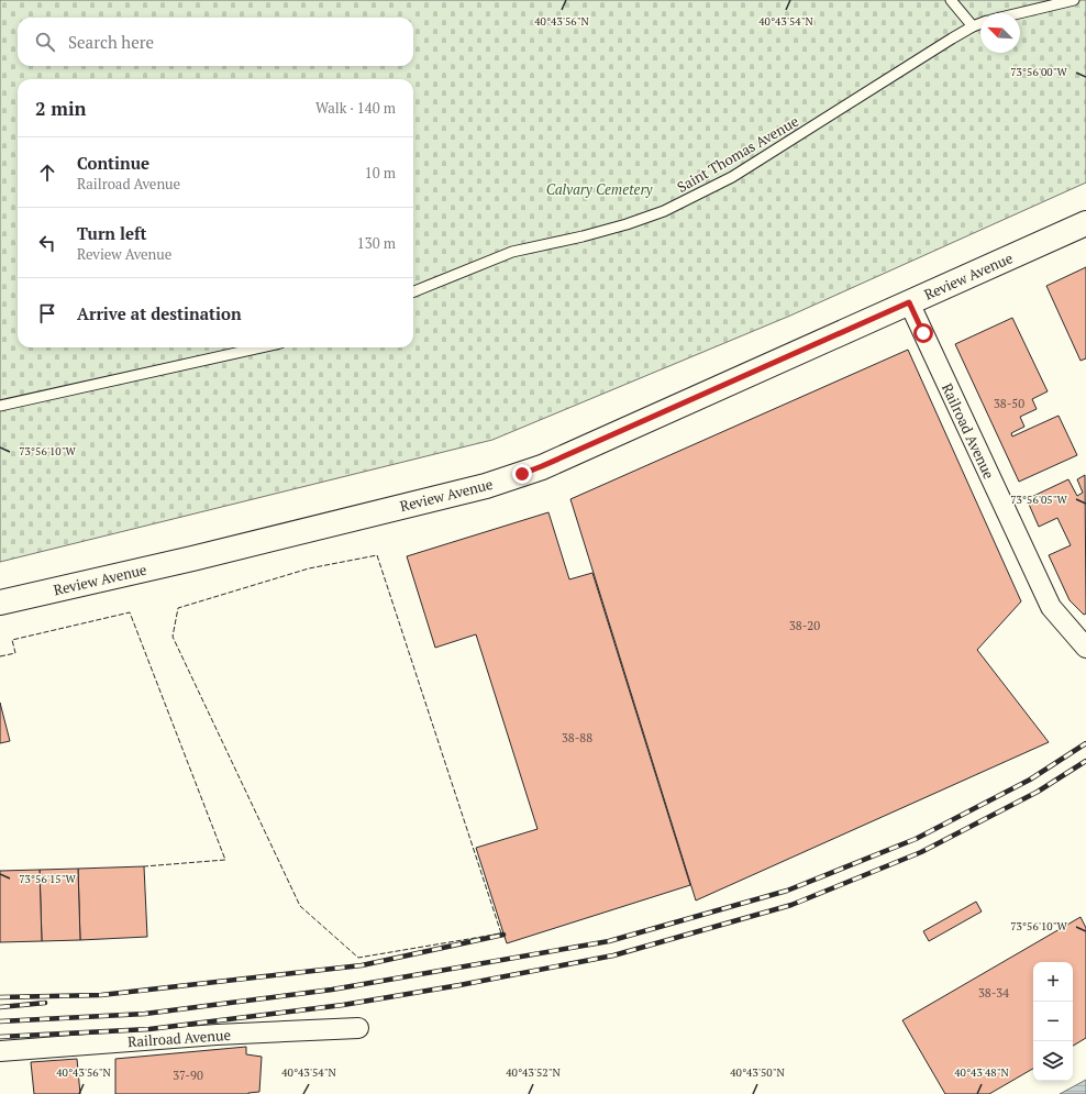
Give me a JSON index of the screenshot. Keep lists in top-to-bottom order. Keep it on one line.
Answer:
{"streets":{"main road":["Review Avenue"],"street":["Railroad Avenue"],"lane":["Saint Thomas Avenue"]},"crossings":[["Review Avenue","Railroad Avenue"]],"parks":["Calvary Cemetery"],"house_numbers":["38-50","38-20","38-88","38-34","37-90"],"north":"top left","page":{"search":"Search here","heading":["2 min","Walk · 140 m"],"list":[["Continue","Railroad Avenue","10 m"],["Turn left","Review Avenue","130 m"],"Arrive at destination"],"map_buttons":["+","−"]},"coordinates":["40°43'56\"N","40°43'54\"N","73°56'00\"W","73°56'10\"W","73°56'05\"W","73°56'15\"W","40°43'52\"N","40°43'50\"N","40°43'48\"N"]}
